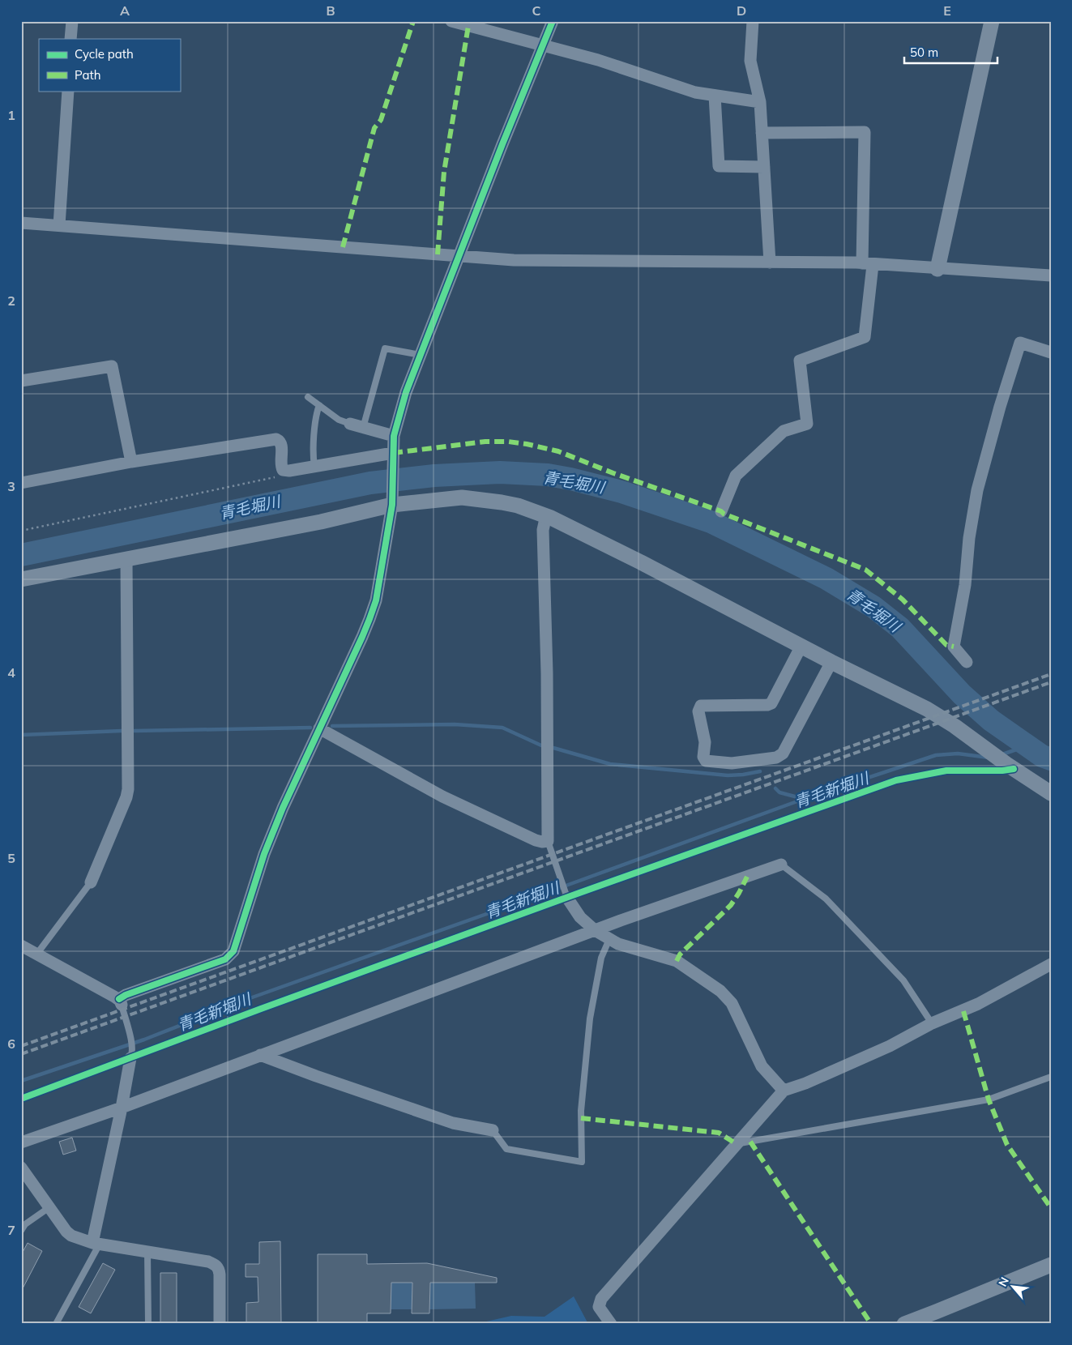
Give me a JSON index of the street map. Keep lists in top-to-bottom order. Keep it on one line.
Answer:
{"water":["青毛堀川","青毛新堀川"],"legend":["Cycle path","Path"],"scale_bar":"50 m","north":"top left","grid":{"columns":["A","B","C","D","E"],"rows":["1","2","3","4","5","6","7"]}}
